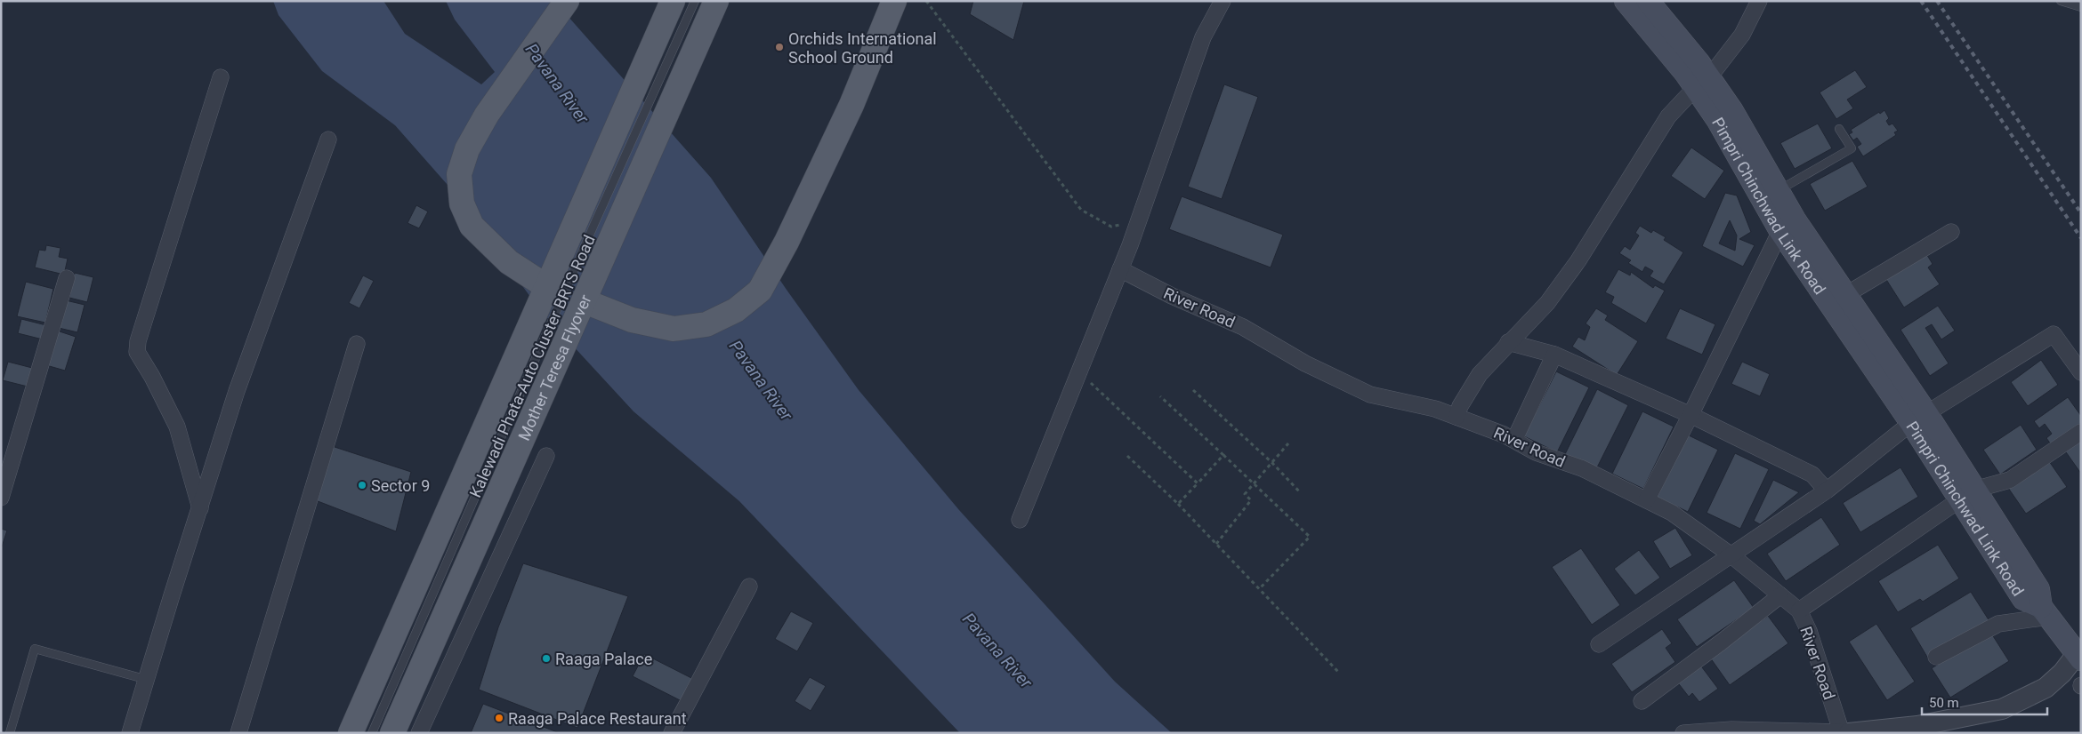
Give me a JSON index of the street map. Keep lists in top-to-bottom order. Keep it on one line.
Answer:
{"streets":{"main road":["Pimpri Chinchwad Link Road","Mother Teresa Flyover"],"street":["River Road"],"lane":["Kalewadi Phata-Auto Cluster BRTS Road"]},"water":["Pavana River"],"places":["Orchids International School Ground","Sector 9","Raaga Palace","Raaga Palace Restaurant"],"scale_bar":"50 m"}
